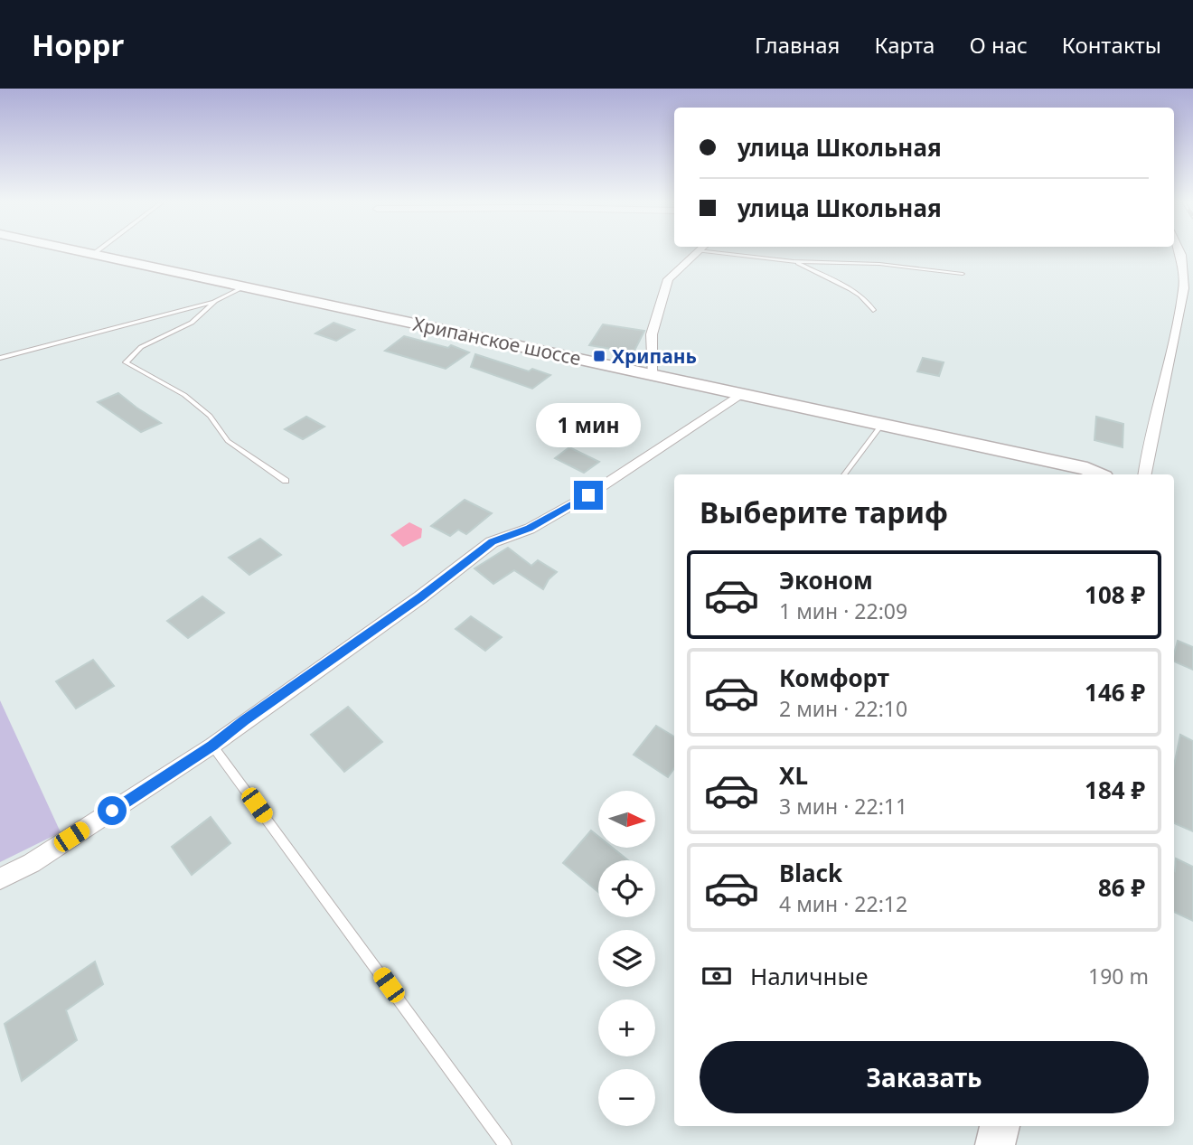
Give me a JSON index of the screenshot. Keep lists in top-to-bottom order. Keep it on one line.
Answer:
{"streets":{"main road":["Хрипанское шоссе"]},"places":{"transit":["Хрипань"]},"north":"right","page":{"header":"Hoppr","nav":["Главная","Карта","О нас","Контакты"],"banner":["улица Школьная","улица Школьная"],"bubble":"1 мин","heading":"Выберите тариф","list":[{"name":"Эконом","note":"1 мин · 22:09","value":"108 ₽"},{"name":"Комфорт","note":"2 мин · 22:10","value":"146 ₽"},{"name":"XL","note":"3 мин · 22:11","value":"184 ₽"},{"name":"Black","note":"4 мин · 22:12","value":"86 ₽"}],"map_buttons":["+","−"],"pay":["Наличные","190 m"],"buttons":"Заказать"}}
